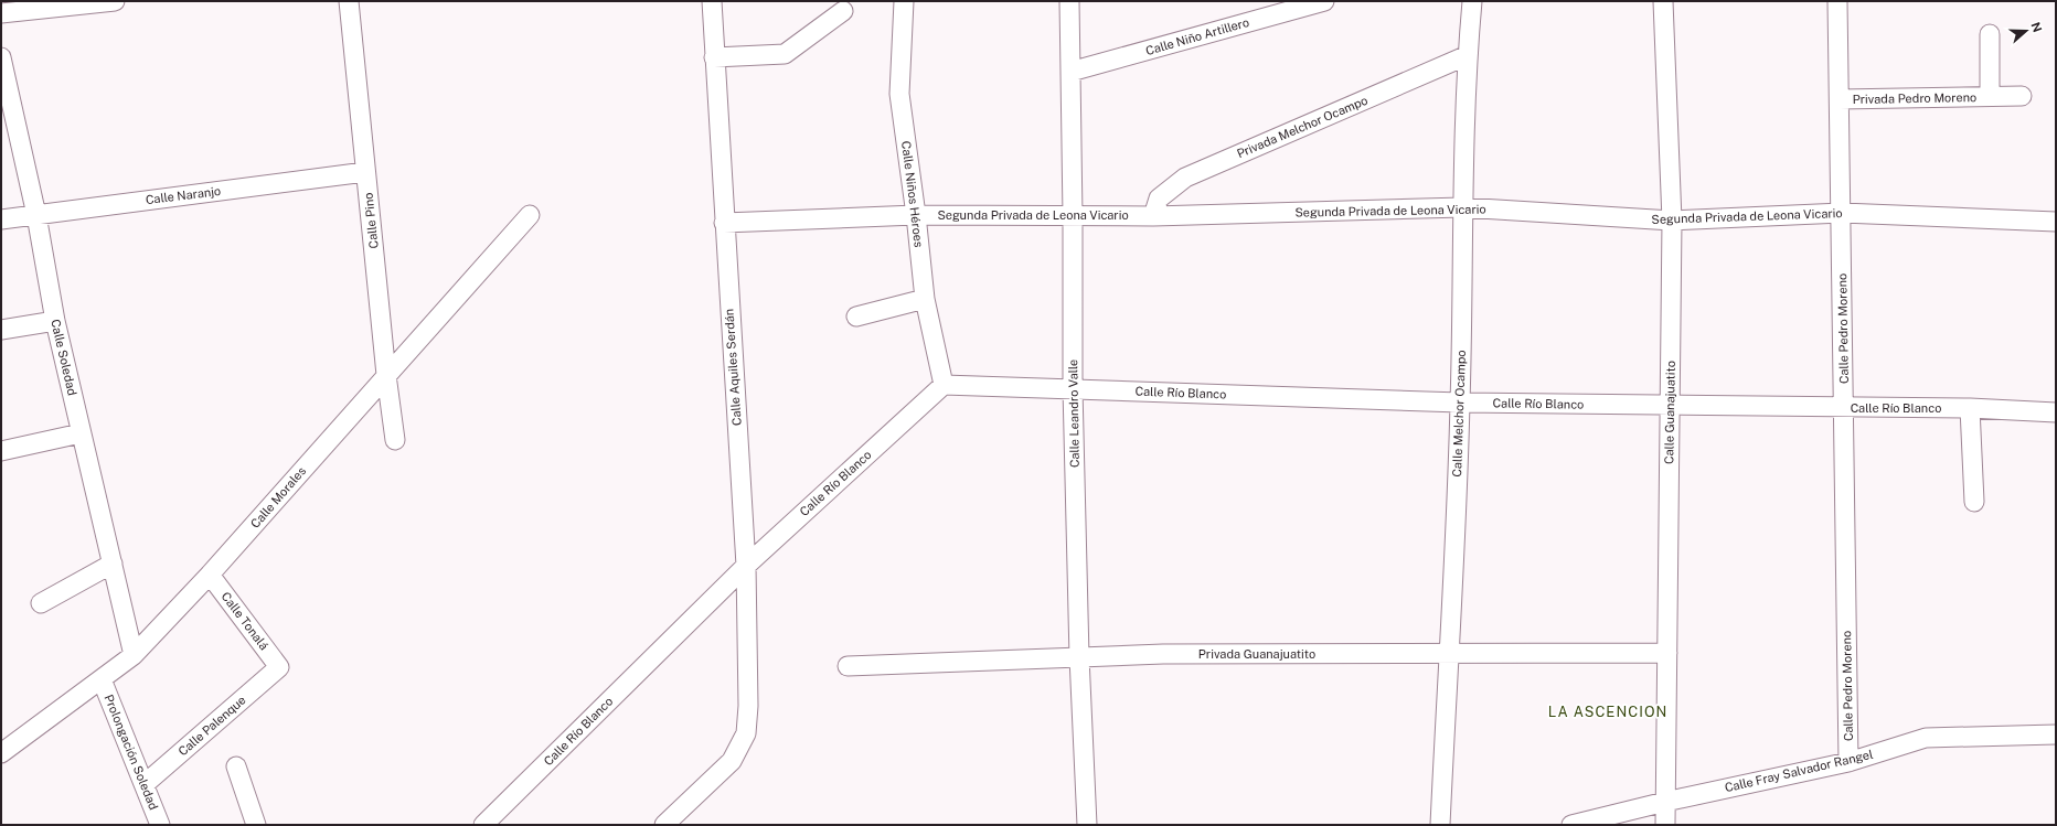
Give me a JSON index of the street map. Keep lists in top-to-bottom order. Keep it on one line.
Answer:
{"streets":{"street":["Calle Niño Artillero","Privada Pedro Moreno","Privada Melchor Ocampo","Calle Niños Héroes","Calle Naranjo","Segunda Privada de Leona Vicario","Calle Pino","Calle Pedro Moreno","Calle Soledad","Calle Aquiles Serdán","Calle Río Blanco","Calle Guanajuatito","Calle Leandro Valle","Calle Melchor Ocampo","Calle Morales","Calle Tonalá","Privada Guanajuatito","Calle Palenque","Prolongación Soledad","Calle Fray Salvador Rangel"]},"crossings":[["Calle Niño Artillero","Calle Leandro Valle"],["Privada Pedro Moreno","Calle Pedro Moreno"],["Privada Melchor Ocampo","Segunda Privada de Leona Vicario"],["Privada Melchor Ocampo","Calle Melchor Ocampo"],["Calle Niños Héroes","Segunda Privada de Leona Vicario"],["Calle Niños Héroes","Calle Río Blanco"],["Calle Naranjo","Calle Pino"],["Calle Naranjo","Calle Soledad"],["Segunda Privada de Leona Vicario","Calle Pedro Moreno"],["Segunda Privada de Leona Vicario","Calle Aquiles Serdán"],["Segunda Privada de Leona Vicario","Calle Guanajuatito"],["Segunda Privada de Leona Vicario","Calle Leandro Valle"],["Segunda Privada de Leona Vicario","Calle Melchor Ocampo"],["Calle Pino","Calle Morales"],["Calle Pedro Moreno","Calle Río Blanco"],["Calle Pedro Moreno","Calle Fray Salvador Rangel"],["Calle Soledad","Calle Morales"],["Calle Aquiles Serdán","Calle Río Blanco"],["Calle Río Blanco","Calle Guanajuatito"],["Calle Río Blanco","Calle Leandro Valle"],["Calle Río Blanco","Calle Melchor Ocampo"],["Calle Guanajuatito","Privada Guanajuatito"],["Calle Guanajuatito","Calle Fray Salvador Rangel"],["Calle Leandro Valle","Privada Guanajuatito"],["Calle Melchor Ocampo","Privada Guanajuatito"],["Calle Morales","Calle Tonalá"],["Calle Morales","Prolongación Soledad"],["Calle Tonalá","Calle Palenque"],["Calle Palenque","Prolongación Soledad"]],"districts":["LA ASCENCION"],"north":"right"}
